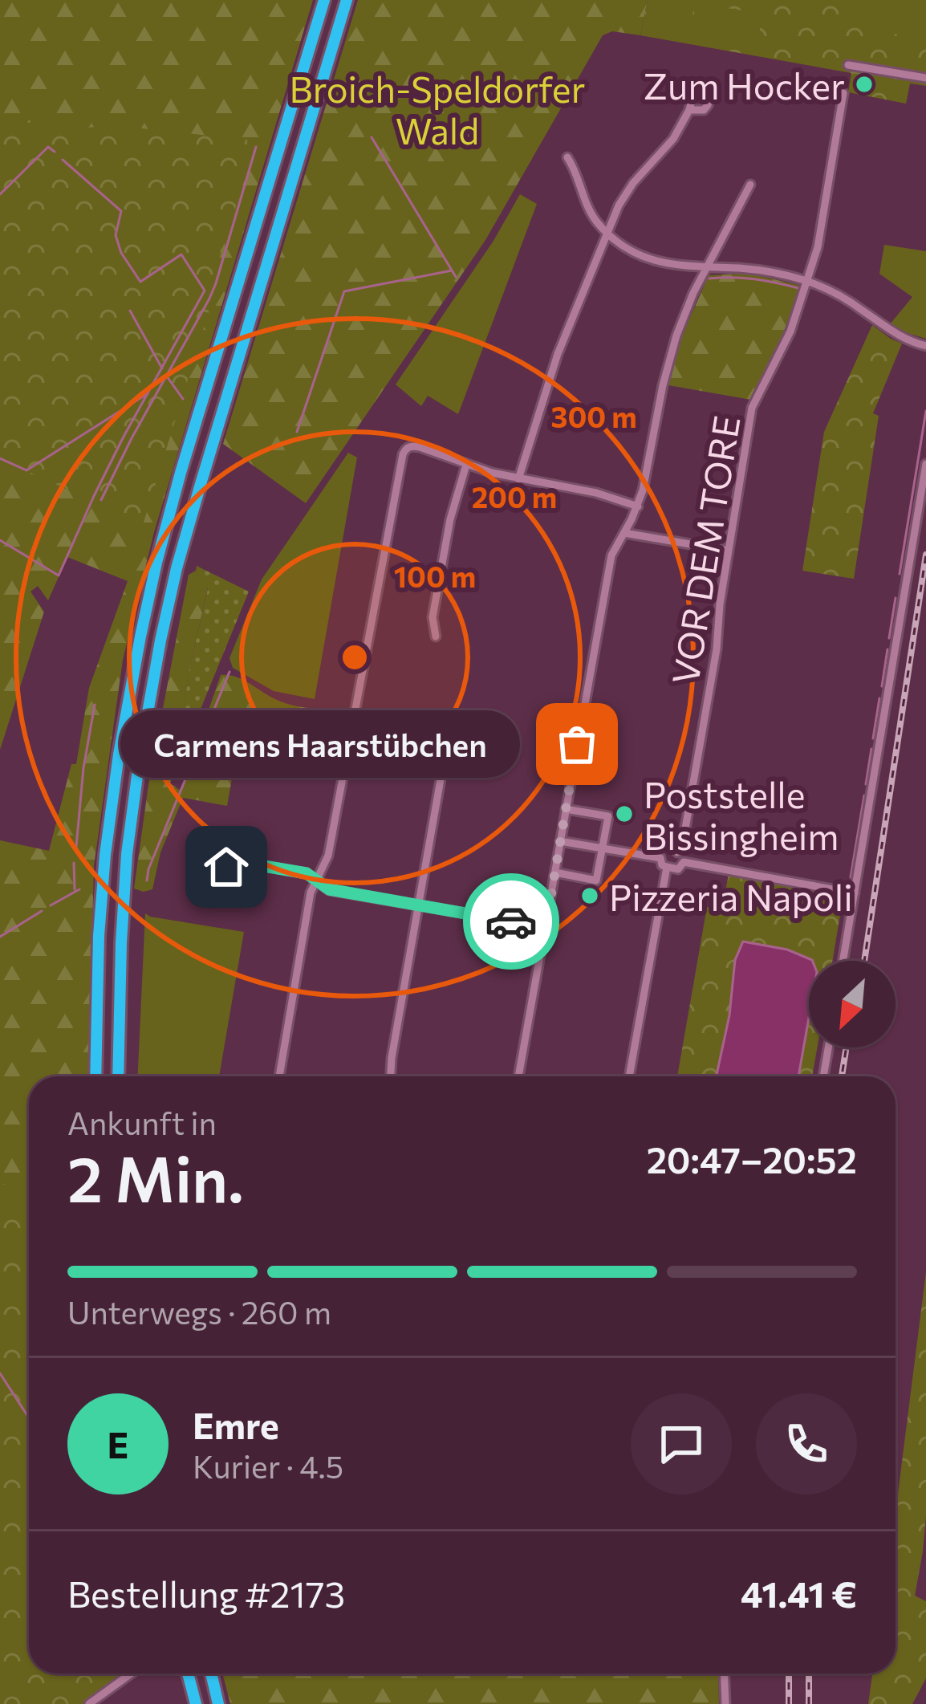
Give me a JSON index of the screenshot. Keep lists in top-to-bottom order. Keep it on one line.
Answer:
{"streets":{"street":["VOR DEM TORE"]},"parks":["Broich-Speldorfer Wald"],"places":["Zum Hocker","Carmens Haarstübchen","Poststelle Bissingheim","Pizzeria Napoli"],"north":"bottom left","page":{"bubble":"Carmens Haarstübchen","heading":["2 Min.","Ankunft in","20:47–20:52"],"panel":["Emre","Kurier · 4.5","Bestellung #2173","41.41 €"],"bar":"Unterwegs · 260 m","round":"E"},"rings":["300 m","200 m","100 m"]}
